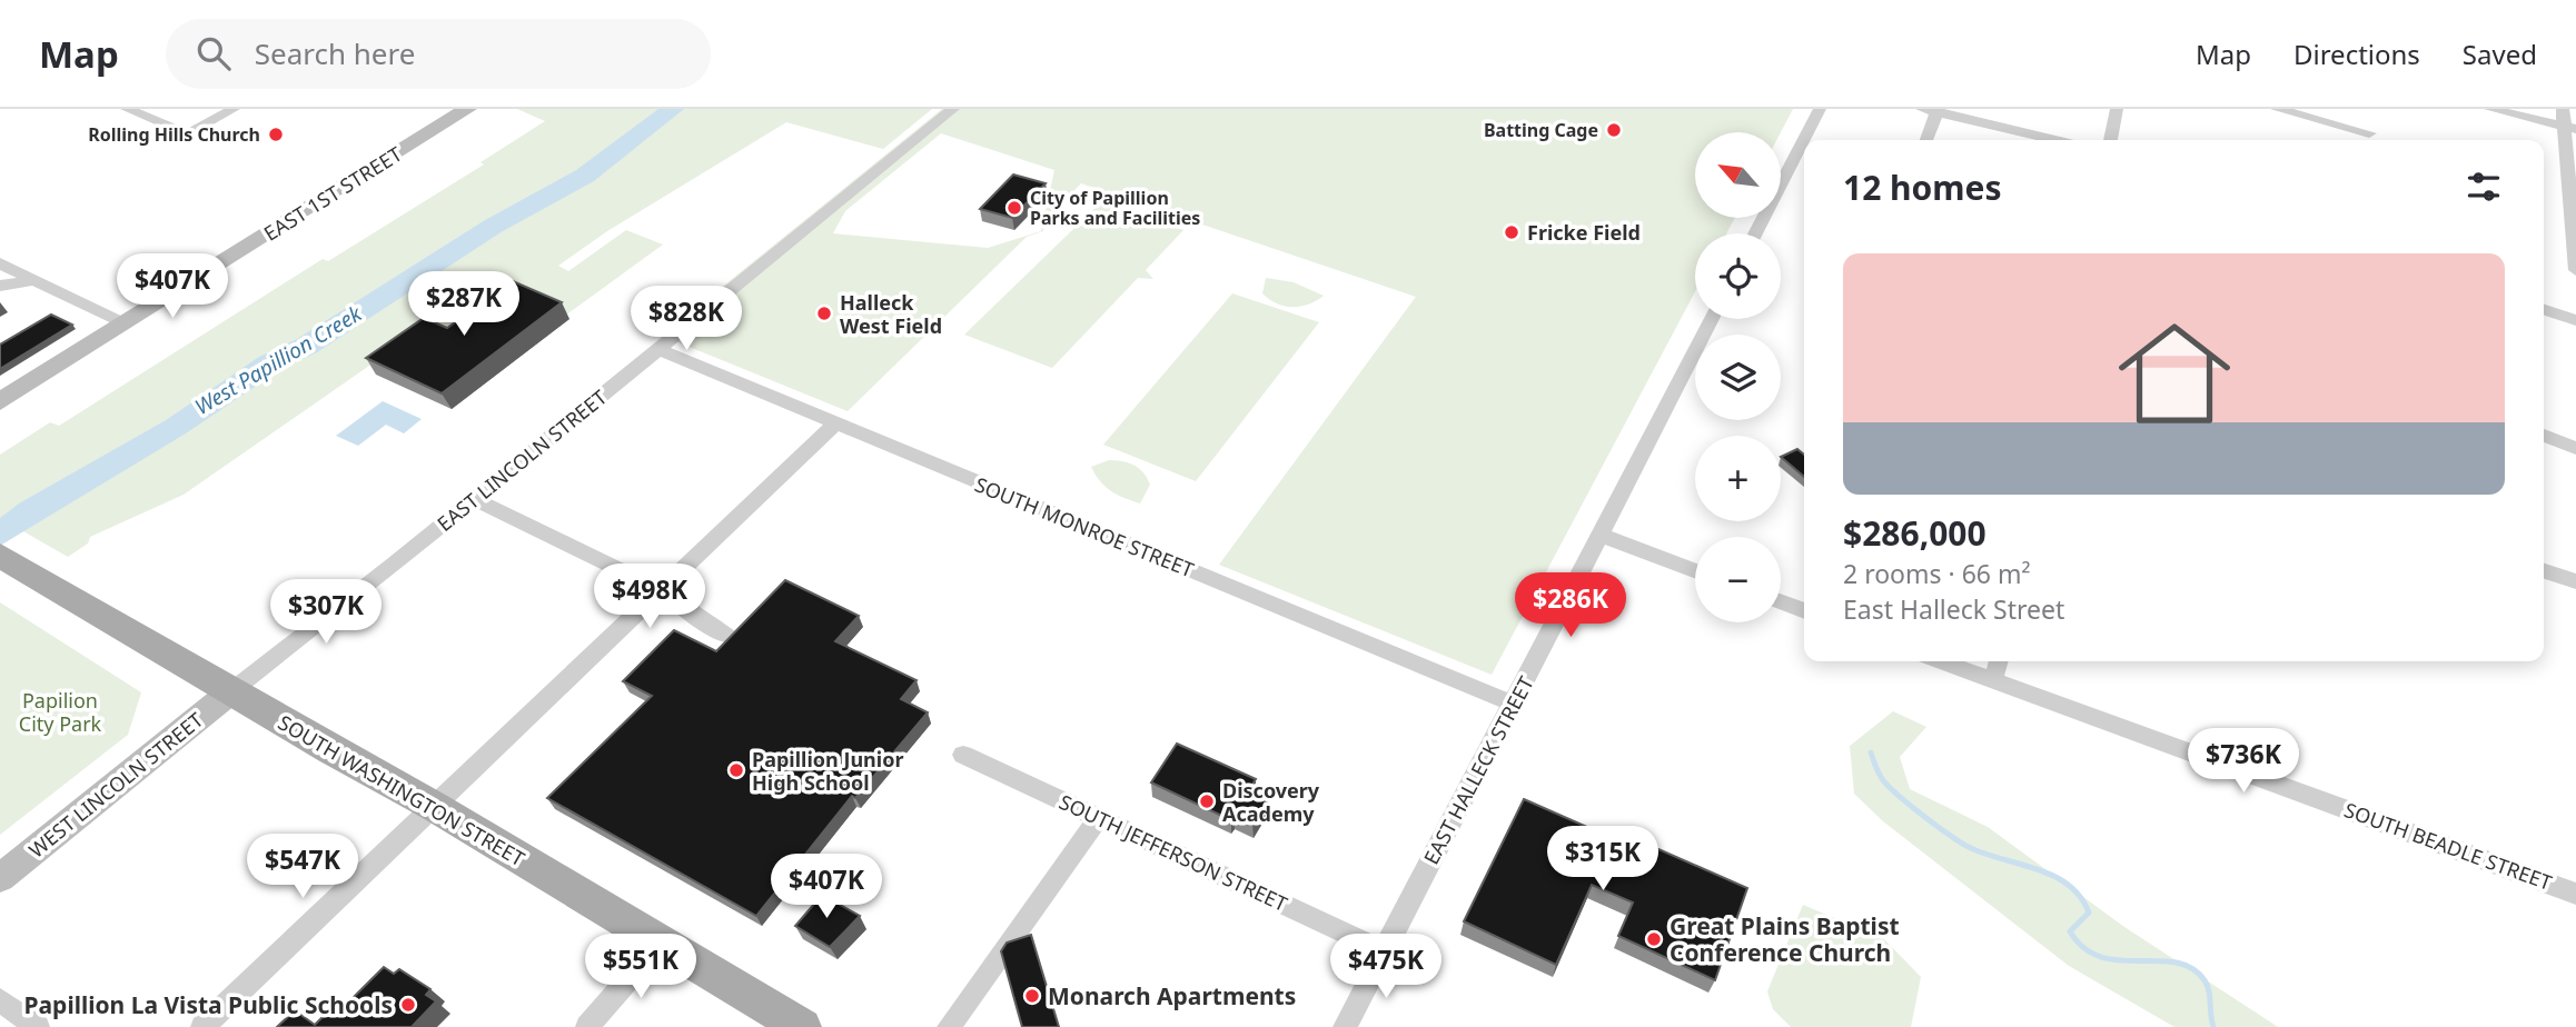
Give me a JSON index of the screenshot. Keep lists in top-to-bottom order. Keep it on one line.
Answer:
{"streets":{"main road":["EAST 1ST STREET","WEST LINCOLN STREET","SOUTH WASHINGTON STREET"],"street":["EAST LINCOLN STREET","SOUTH MONROE STREET","EAST HALLECK STREET","SOUTH BEADLE STREET","SOUTH JEFFERSON STREET"]},"crossings":[["EAST LINCOLN STREET","SOUTH MONROE STREET"],["EAST LINCOLN STREET","WEST LINCOLN STREET"],["EAST LINCOLN STREET","SOUTH WASHINGTON STREET"],["SOUTH MONROE STREET","EAST HALLECK STREET"],["EAST HALLECK STREET","SOUTH JEFFERSON STREET"],["WEST LINCOLN STREET","SOUTH WASHINGTON STREET"]],"water":["West Papillion Creek"],"parks":["Papilion City Park"],"places":["Batting Cage","Rolling Hills Church","City of Papillion Parks and Facilities","Fricke Field","Halleck West Field","Papillion Junior High School","Discovery Academy","Great Plains Baptist Conference Church","Monarch Apartments","Papillion La Vista Public Schools"],"north":"top left","page":{"header":"Map","search":"Search here","nav":["Map","Directions","Saved"],"map_buttons":["+","−"],"heading":"12 homes","list":[{"name":"$286,000","note":"2 rooms · 66 m² · East Halleck Street"}],"price":["$407K","$287K","$828K","$498K","$286K","$307K","$736K","$315K","$547K","$407K","$551K","$475K"]}}
